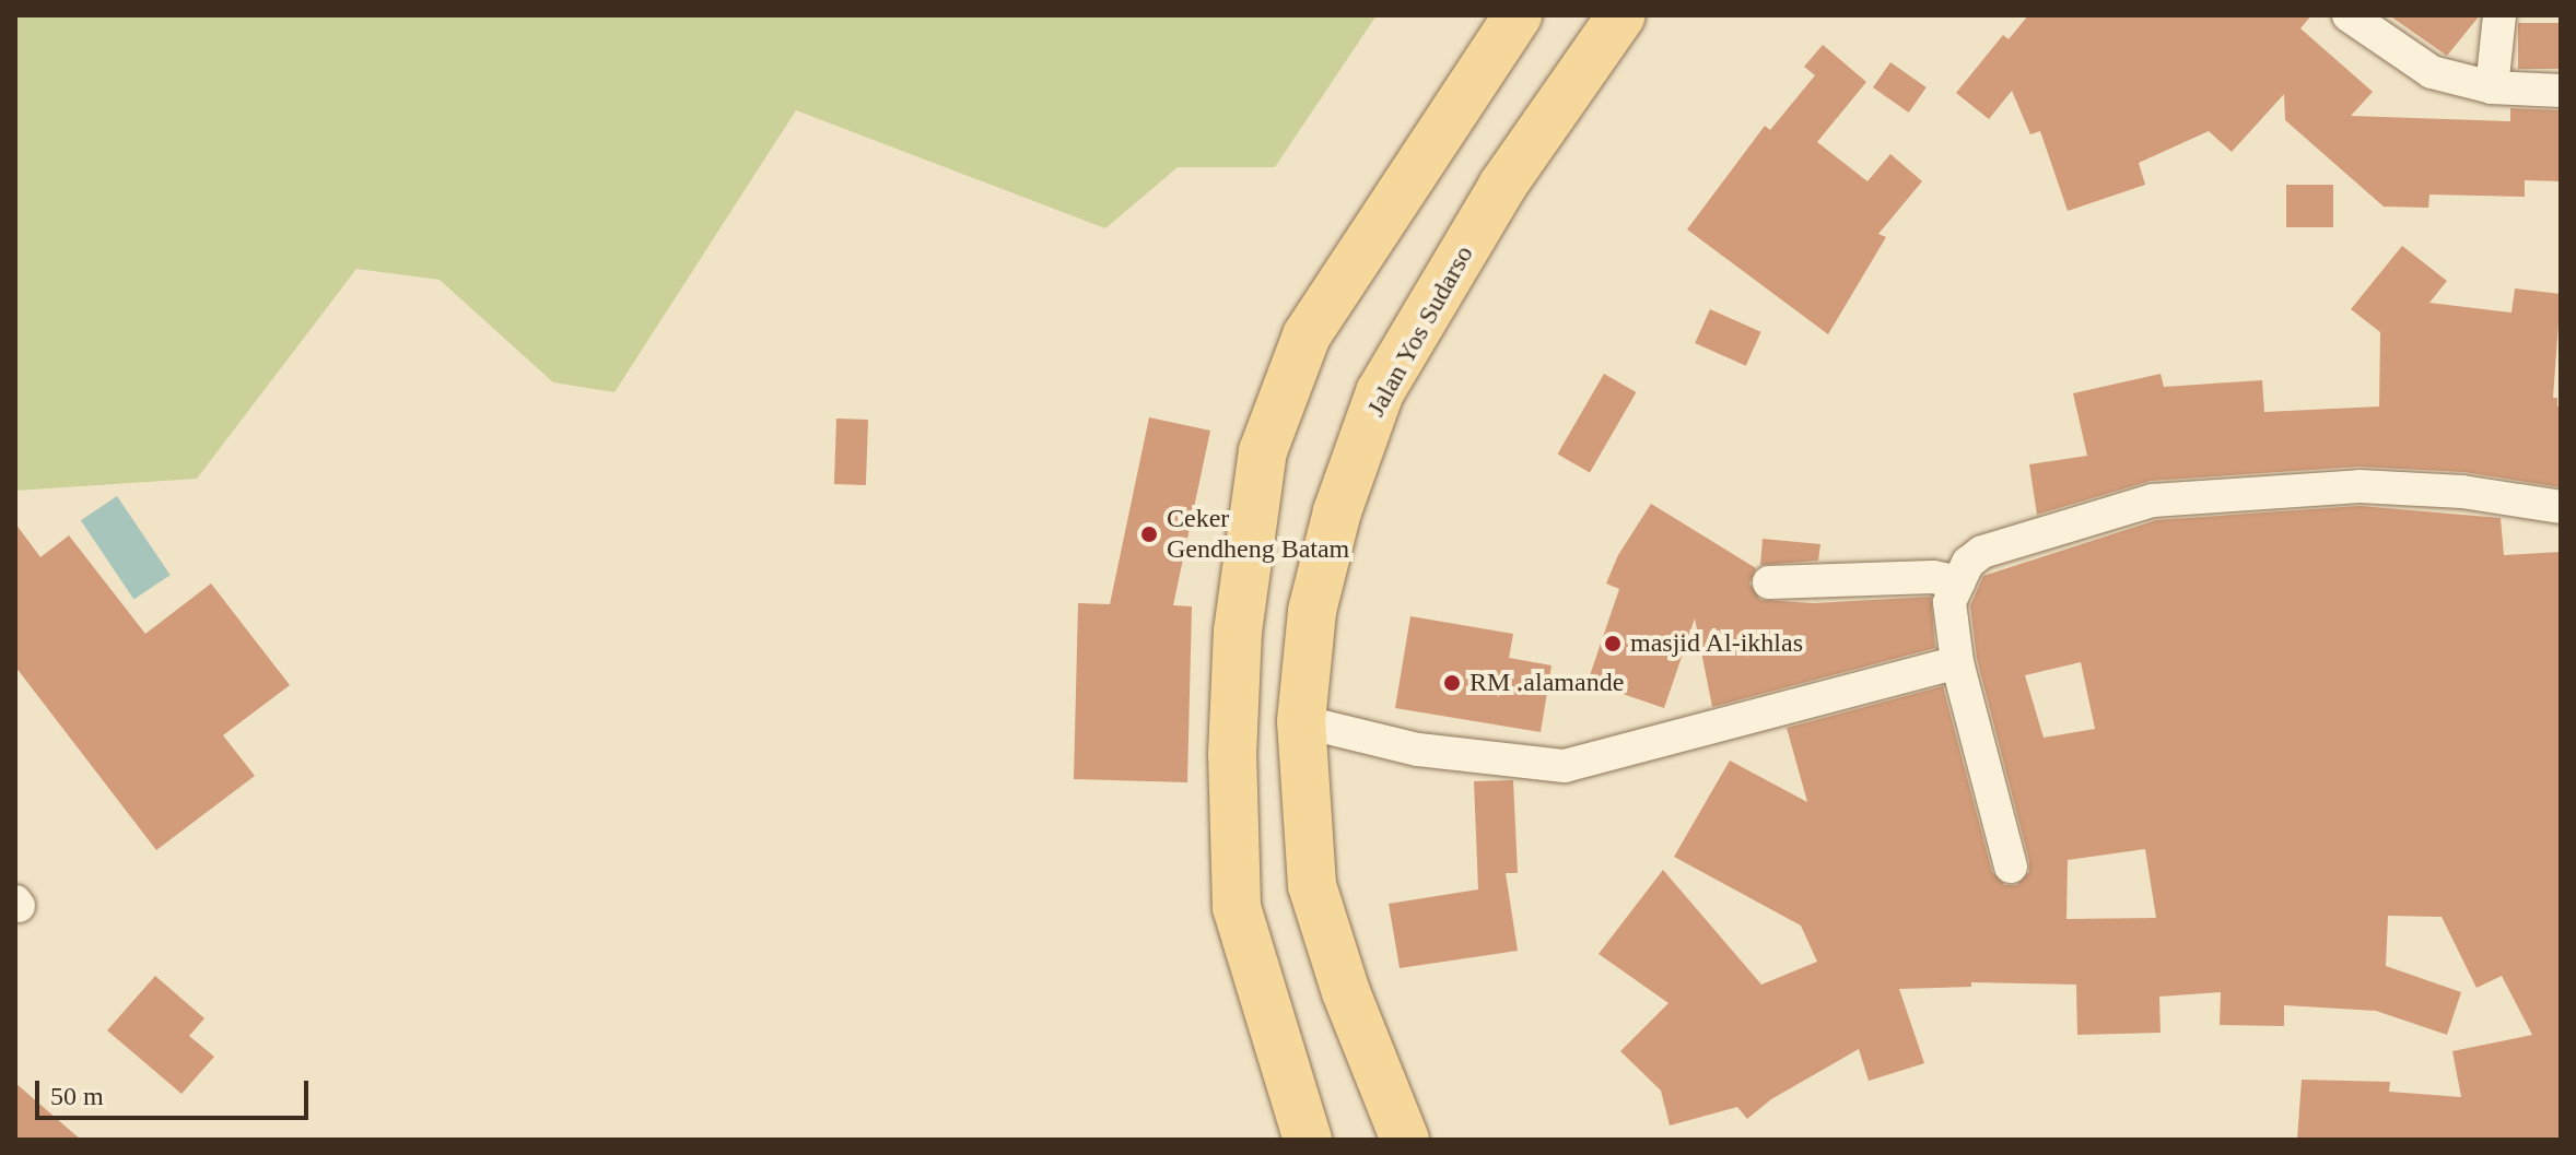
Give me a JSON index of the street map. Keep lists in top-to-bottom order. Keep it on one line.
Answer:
{"streets":{"main road":["Jalan Yos Sudarso"]},"places":["Ceker Gendheng Batam","masjid Al-ikhlas","RM .alamande"],"scale_bar":"50 m"}
